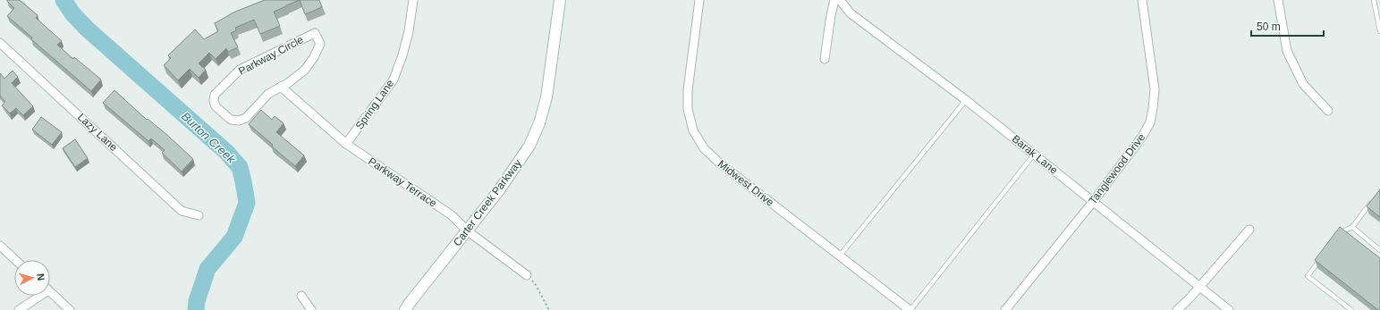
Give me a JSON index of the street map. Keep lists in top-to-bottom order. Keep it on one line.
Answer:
{"streets":{"street":["Parkway Circle","Spring Lane","Lazy Lane","Barak Lane","Tanglewood Drive","Parkway Terrace","Midwest Drive","Carter Creek Parkway"]},"crossings":[["Parkway Circle","Parkway Terrace"],["Spring Lane","Parkway Terrace"],["Barak Lane","Tanglewood Drive"],["Parkway Terrace","Carter Creek Parkway"]],"water":["Burton Creek"],"scale_bar":"50 m","north":"right"}
